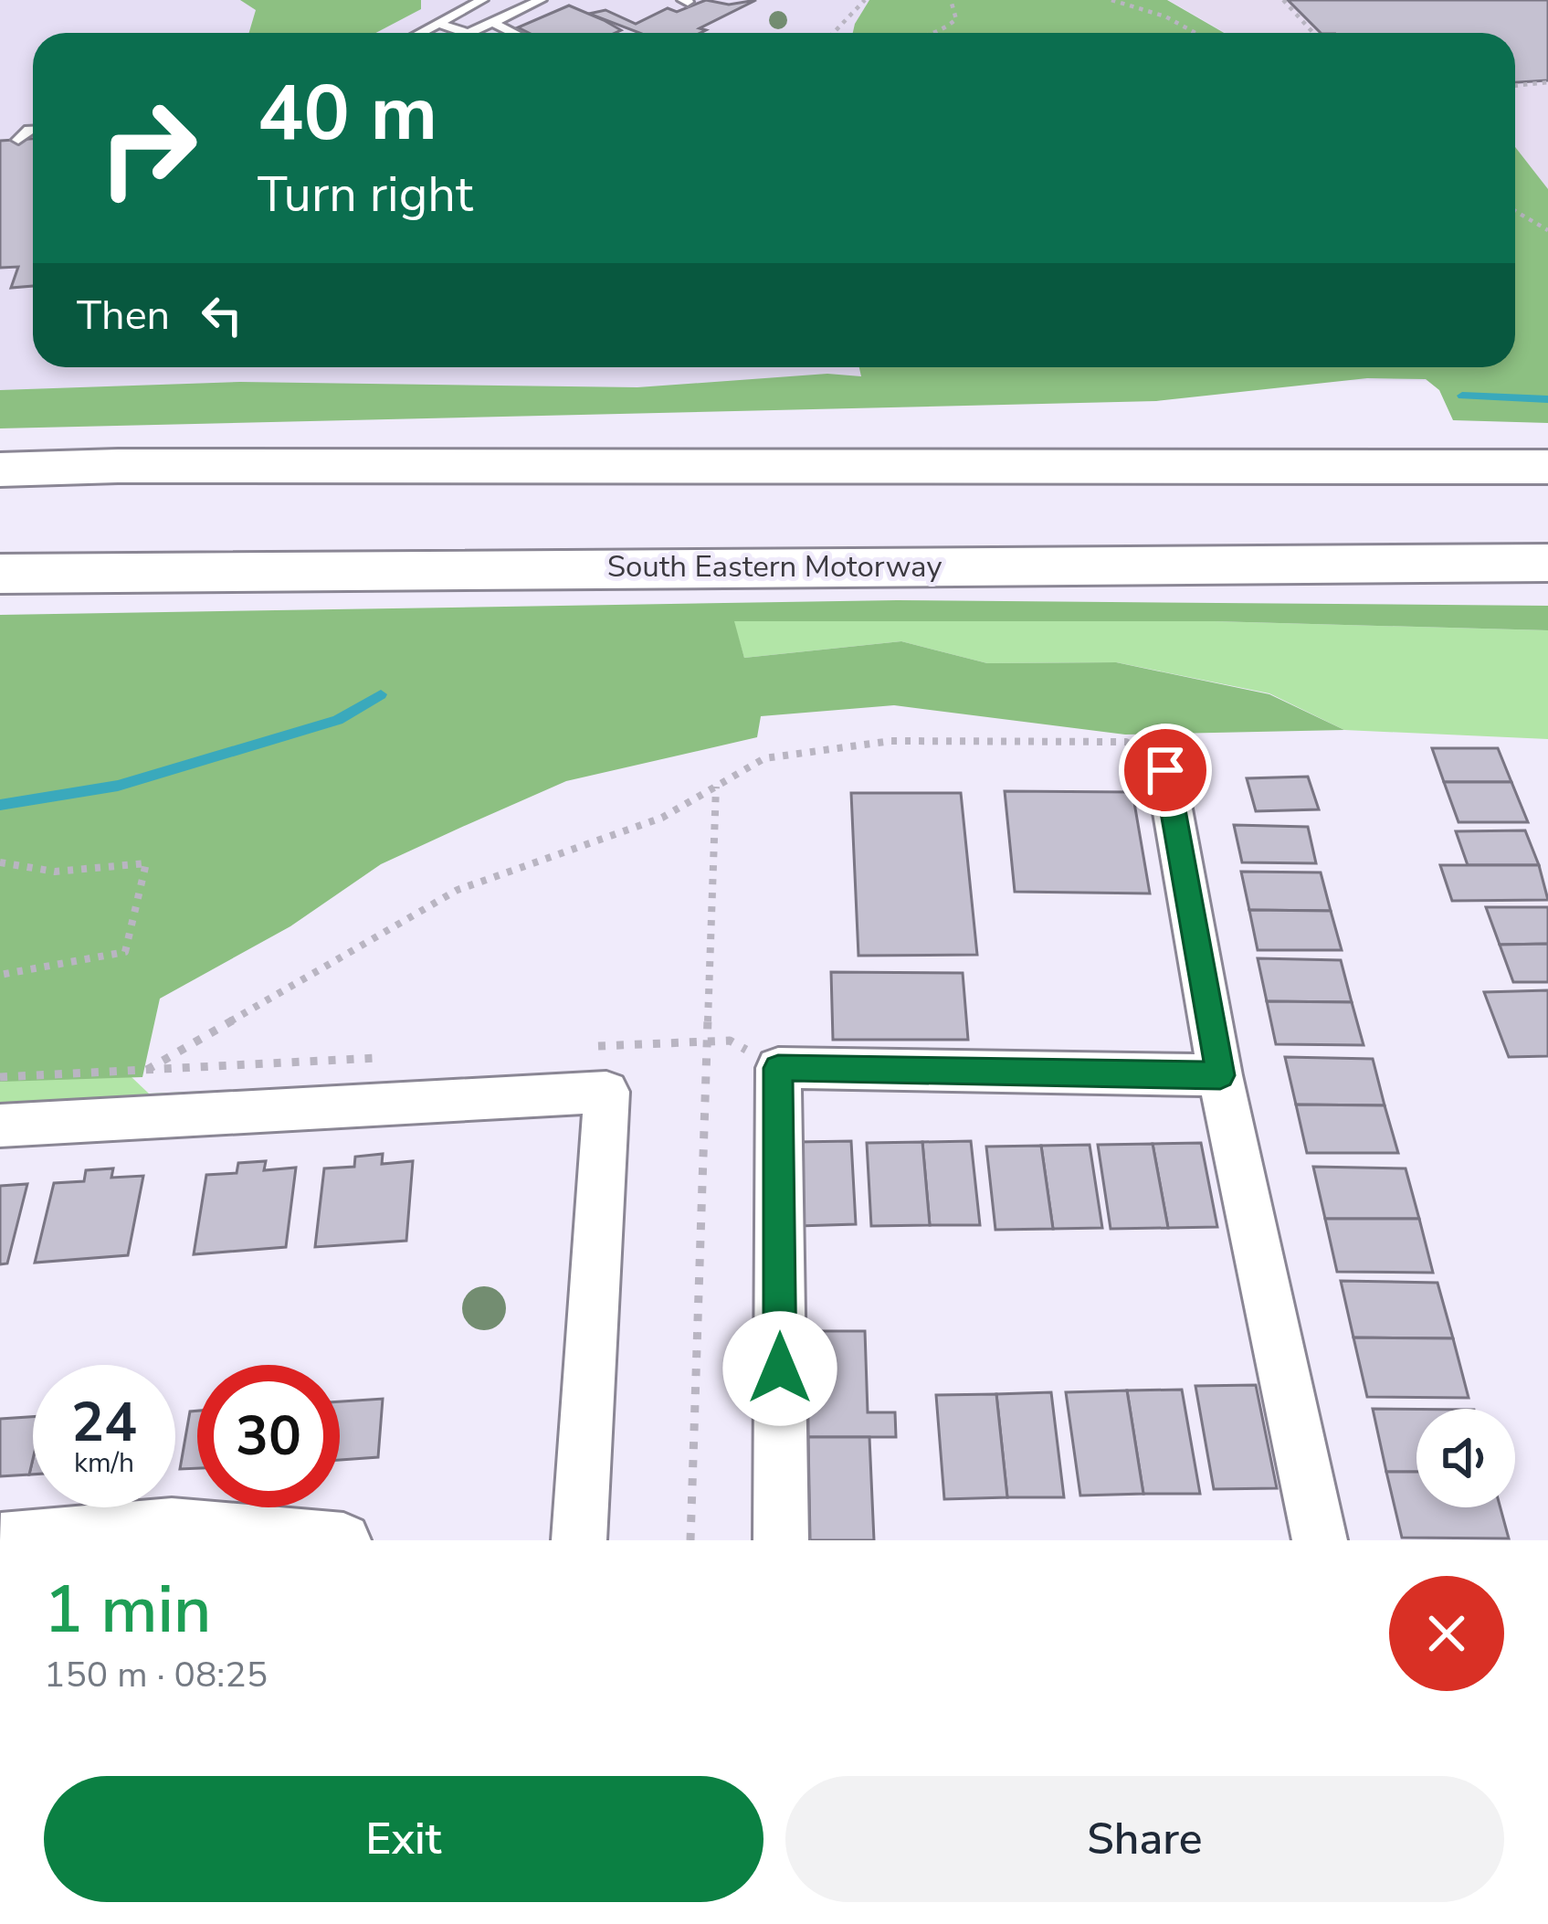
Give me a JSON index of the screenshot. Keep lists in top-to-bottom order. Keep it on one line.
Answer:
{"streets":{"highway":["South Eastern Motorway"]},"page":{"turn":["40 m","Turn right"],"then":"Then","speed":"24 km/h","limit":"30","heading":["1 min","150 m · 08:25"],"buttons":["Exit","Share"]}}
